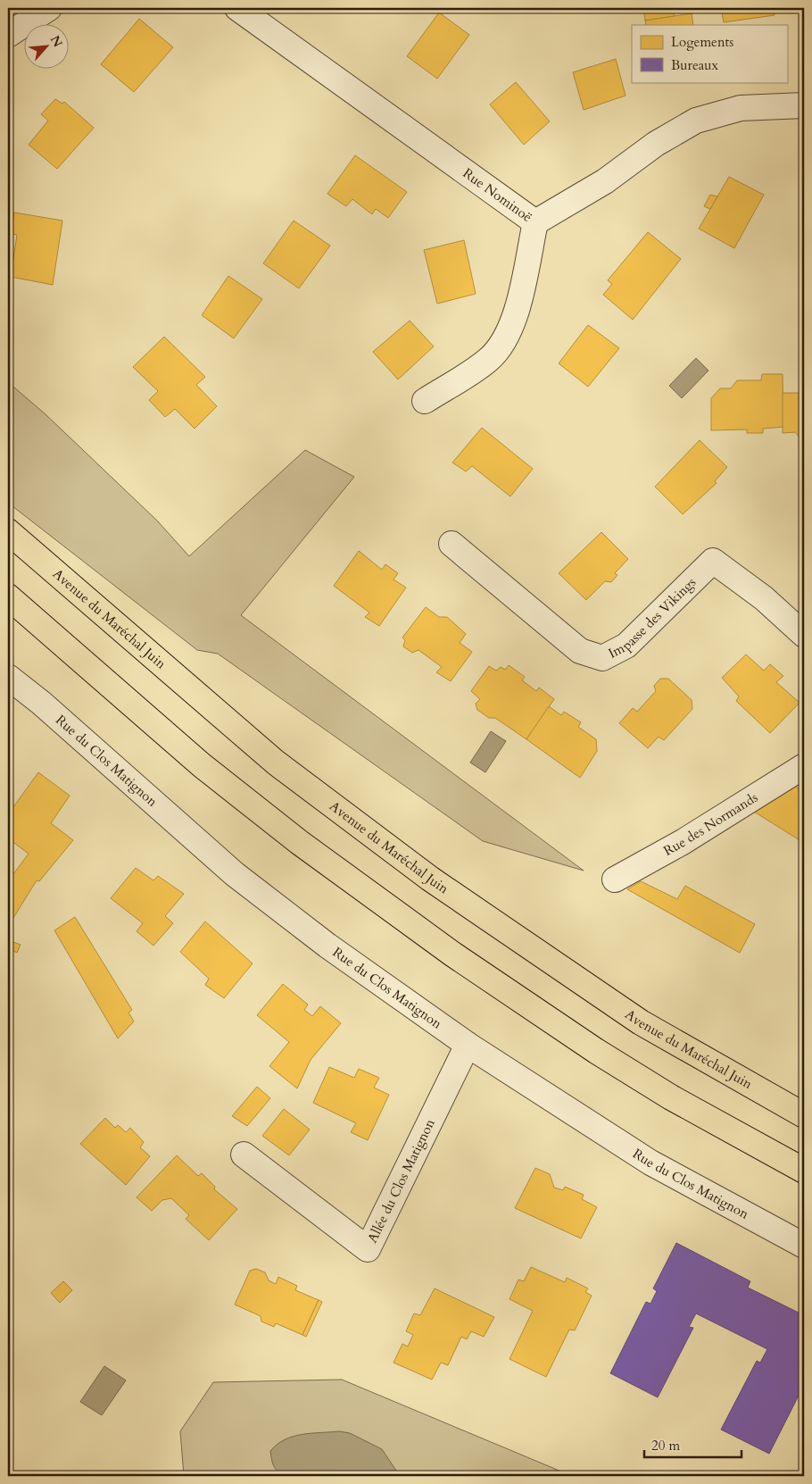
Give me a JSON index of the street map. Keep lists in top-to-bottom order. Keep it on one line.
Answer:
{"streets":{"main road":["Avenue du Maréchal Juin"],"street":["Rue Nominoë","Impasse des Vikings","Rue du Clos Matignon","Rue des Normands","Allée du Clos Matignon"]},"crossings":[["Rue du Clos Matignon","Allée du Clos Matignon"]],"legend":["Logements","Bureaux"],"scale_bar":"20 m","north":"top right"}
